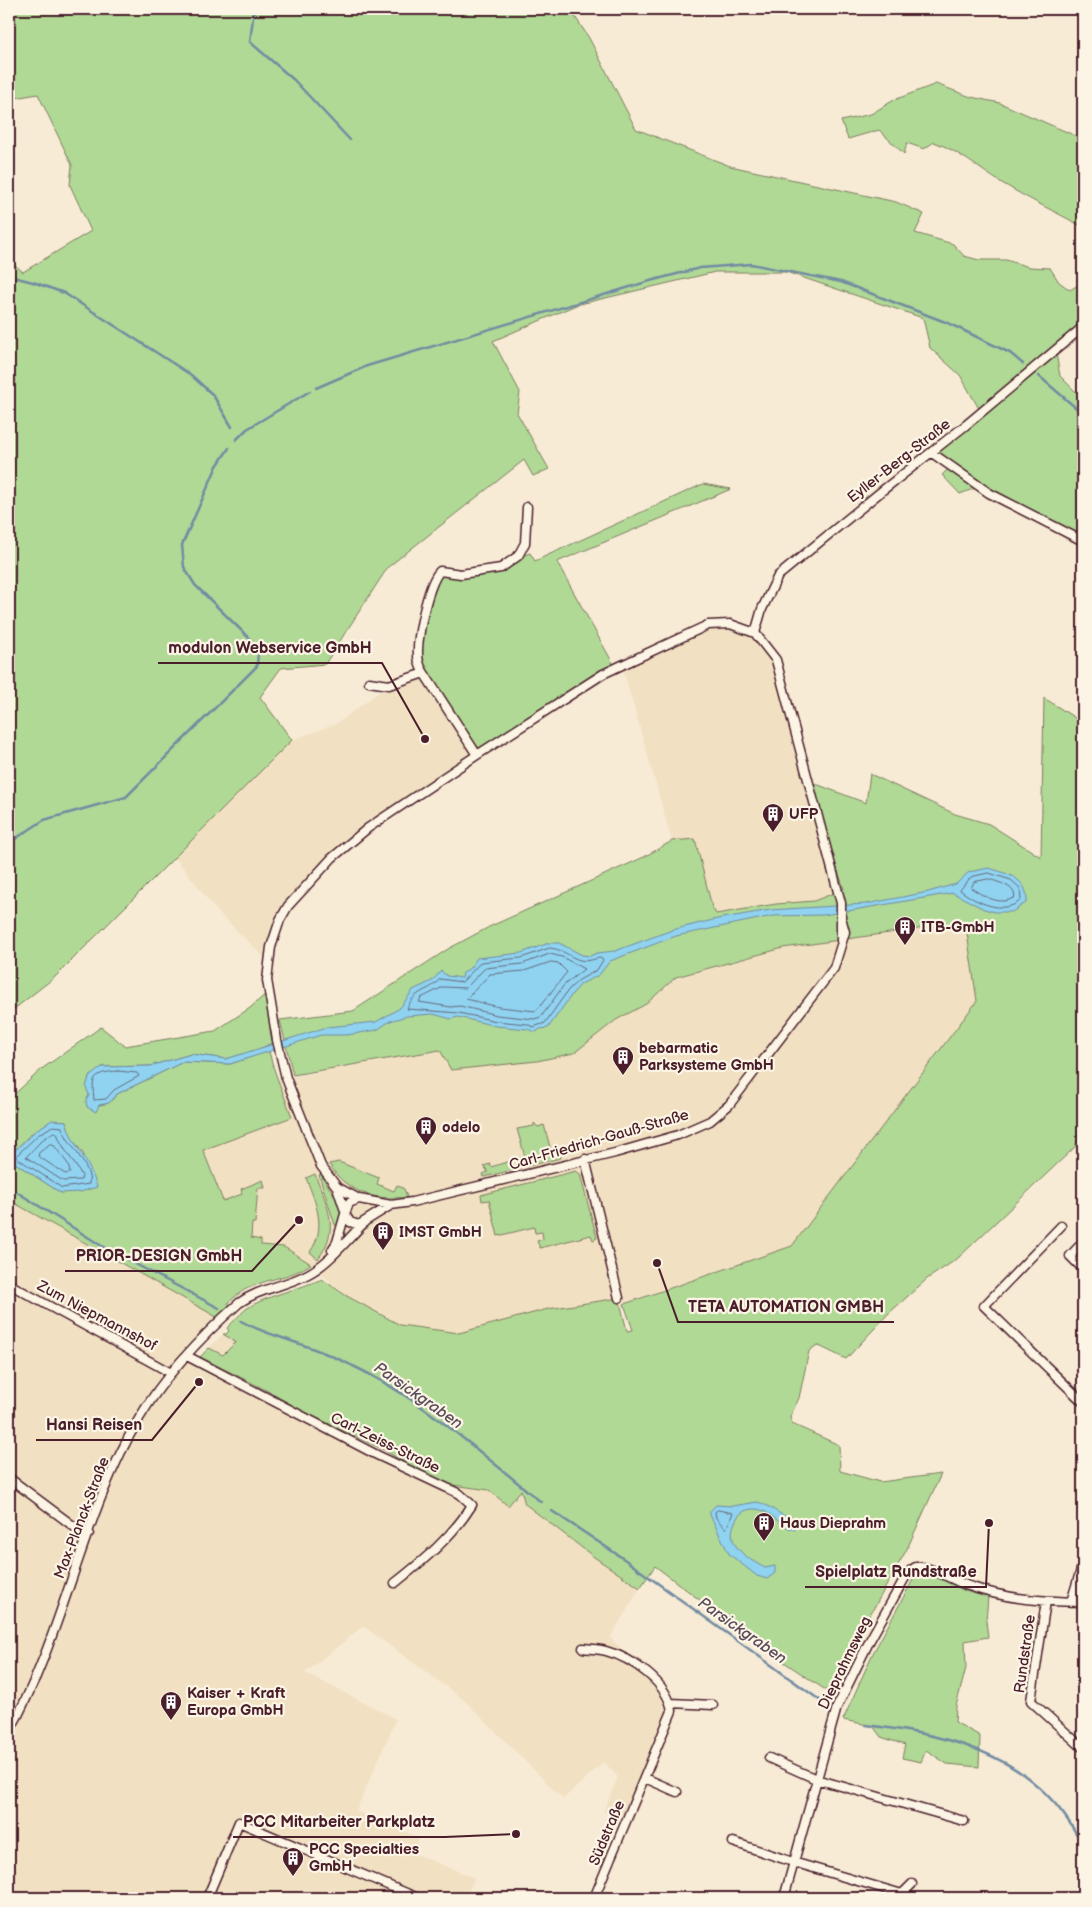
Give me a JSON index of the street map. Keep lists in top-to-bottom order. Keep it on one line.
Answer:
{"streets":{"street":["Eyller-Berg-Straße","Carl-Friedrich-Gauß-Straße","Zum Niepmannshof","Carl-Zeiss-Straße","Max-Planck-Straße","Rundstraße","Dieprahmsweg","Südstraße"]},"crossings":[["Eyller-Berg-Straße","Carl-Friedrich-Gauß-Straße"],["Carl-Friedrich-Gauß-Straße","Max-Planck-Straße"],["Zum Niepmannshof","Max-Planck-Straße"],["Carl-Zeiss-Straße","Max-Planck-Straße"],["Rundstraße","Dieprahmsweg"]],"water":["Parsickgraben"],"places":{"other":["modulon Webservice GmbH","PRIOR-DESIGN GmbH","TETA AUTOMATION GMBH","Hansi Reisen","Spielplatz Rundstraße","PCC Mitarbeiter Parkplatz"],"building":["UFP","ITB-GmbH","bebarmatic Parksysteme GmbH","odelo","IMST GmbH","Haus Dieprahm","Kaiser + Kraft Europa GmbH","PCC Specialties GmbH"]}}
